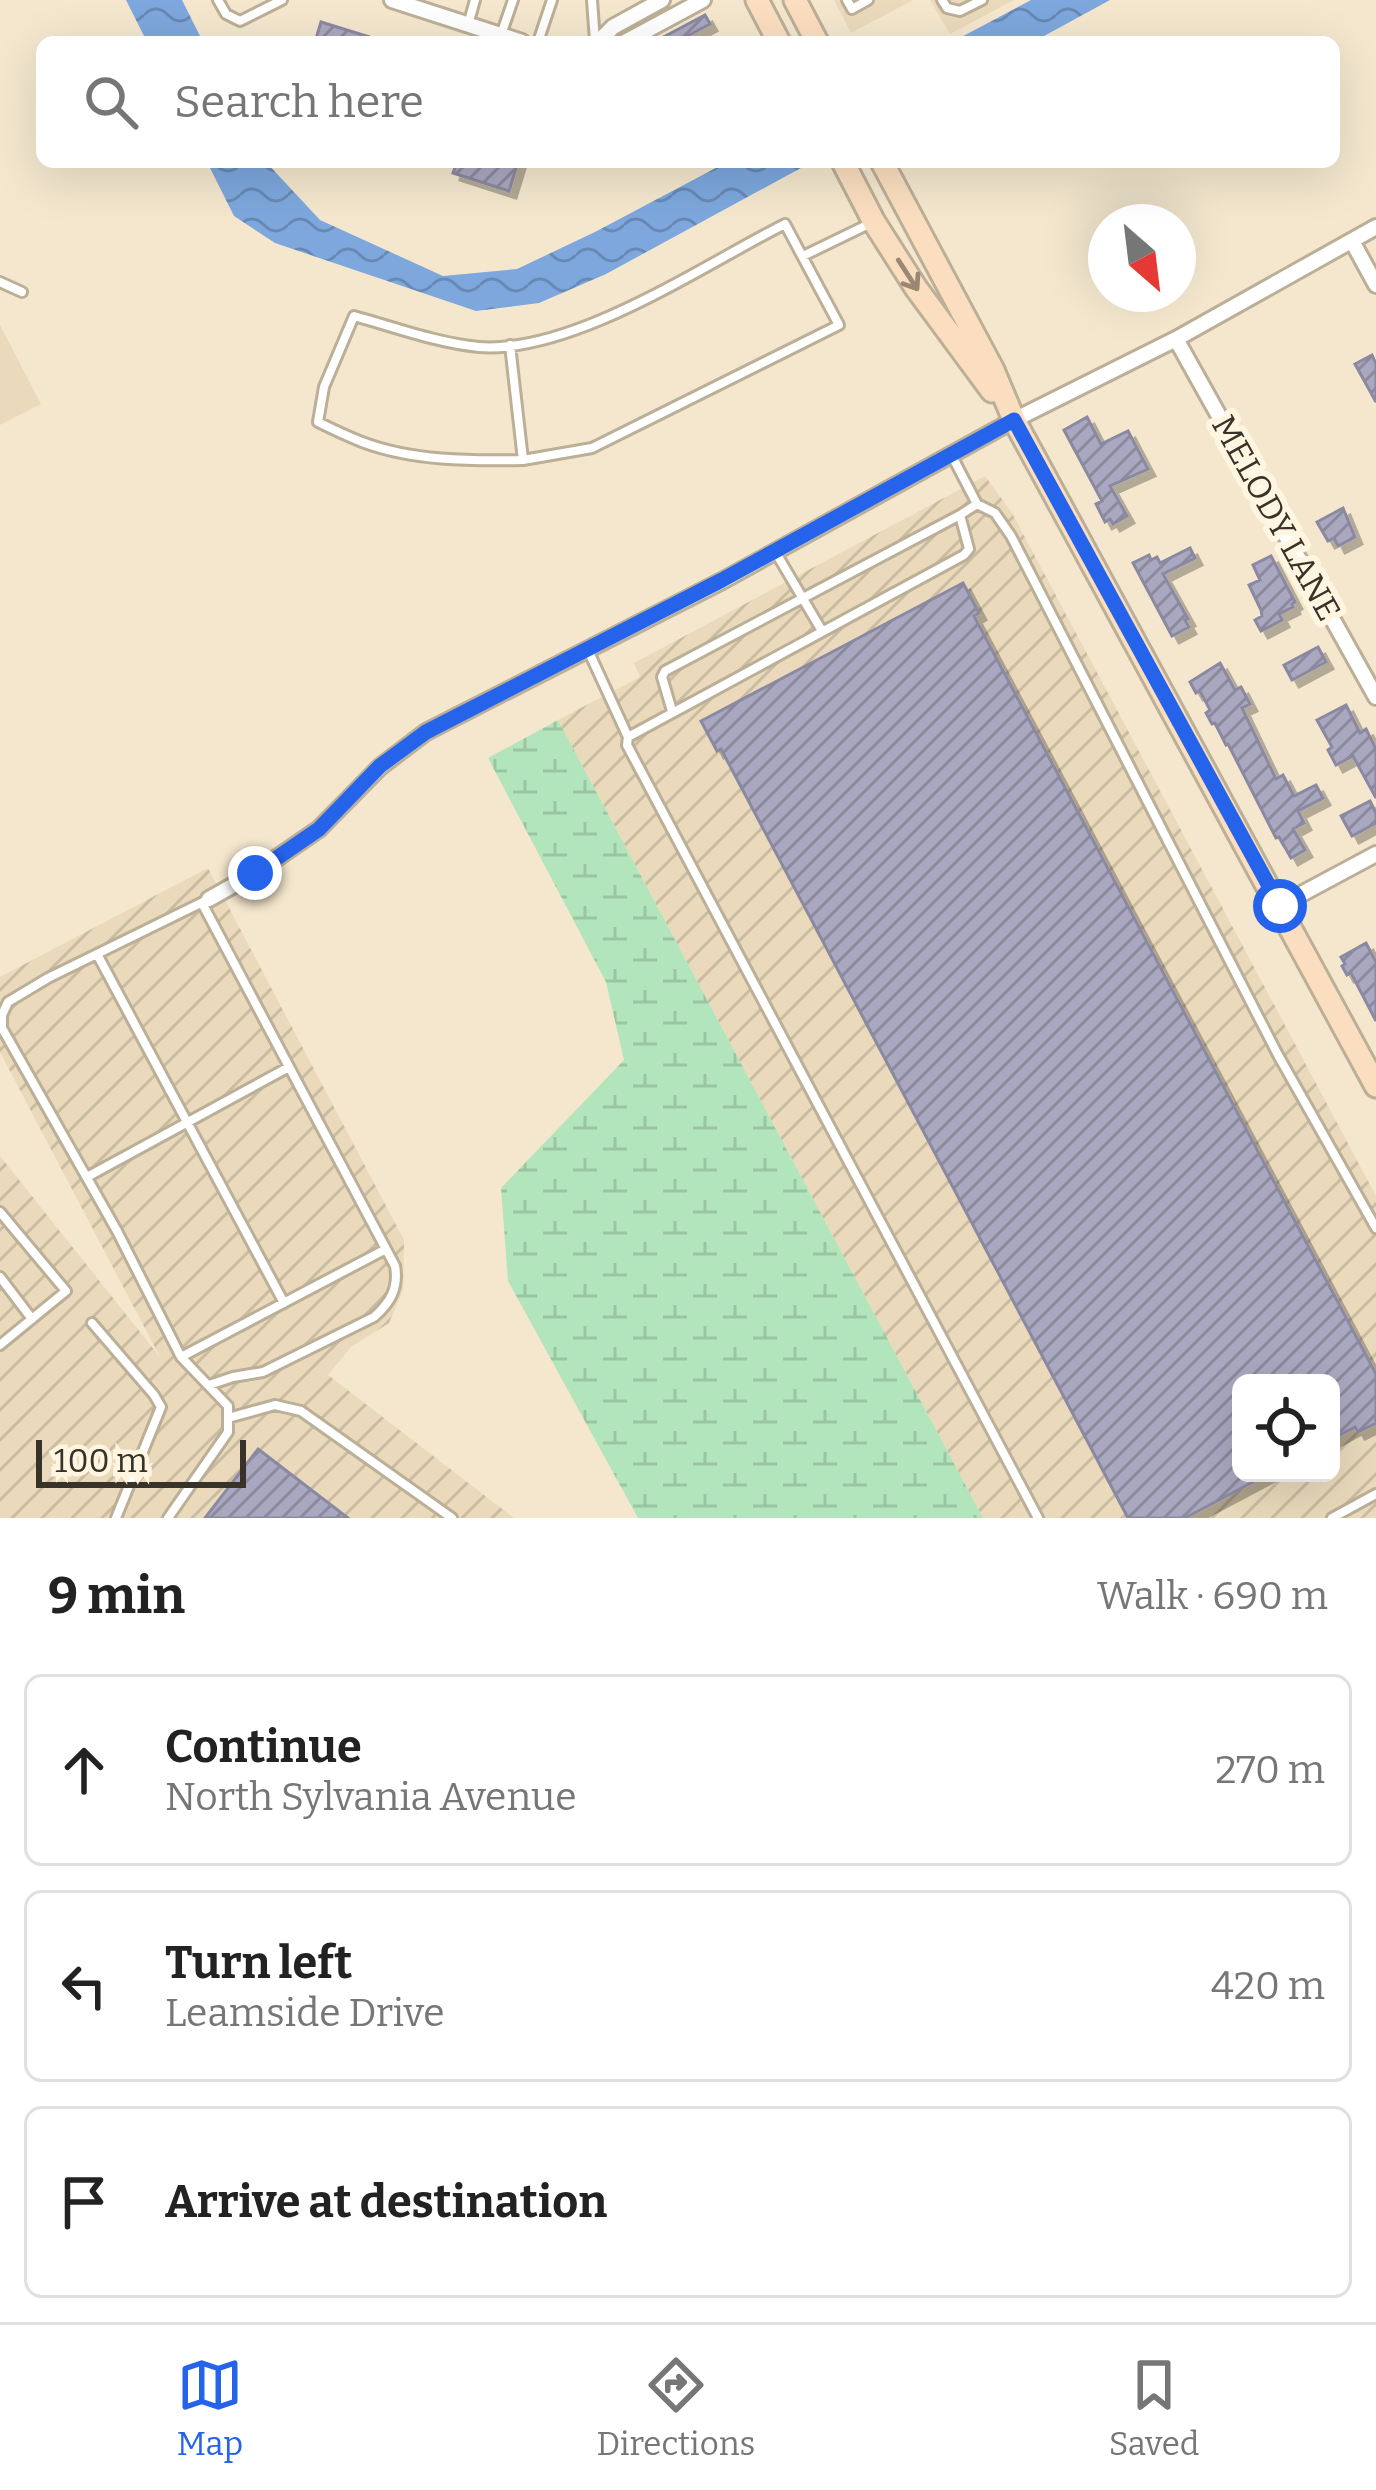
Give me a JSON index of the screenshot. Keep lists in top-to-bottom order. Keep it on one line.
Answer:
{"streets":{"street":["MELODY LANE"]},"scale_bar":"100 m","north":"bottom right","page":{"search":"Search here","scale":"100 m","heading":["9 min","Walk · 690 m"],"list":[["Continue","North Sylvania Avenue","270 m"],["Turn left","Leamside Drive","420 m"],"Arrive at destination"],"nav":["Map","Directions","Saved"]}}
